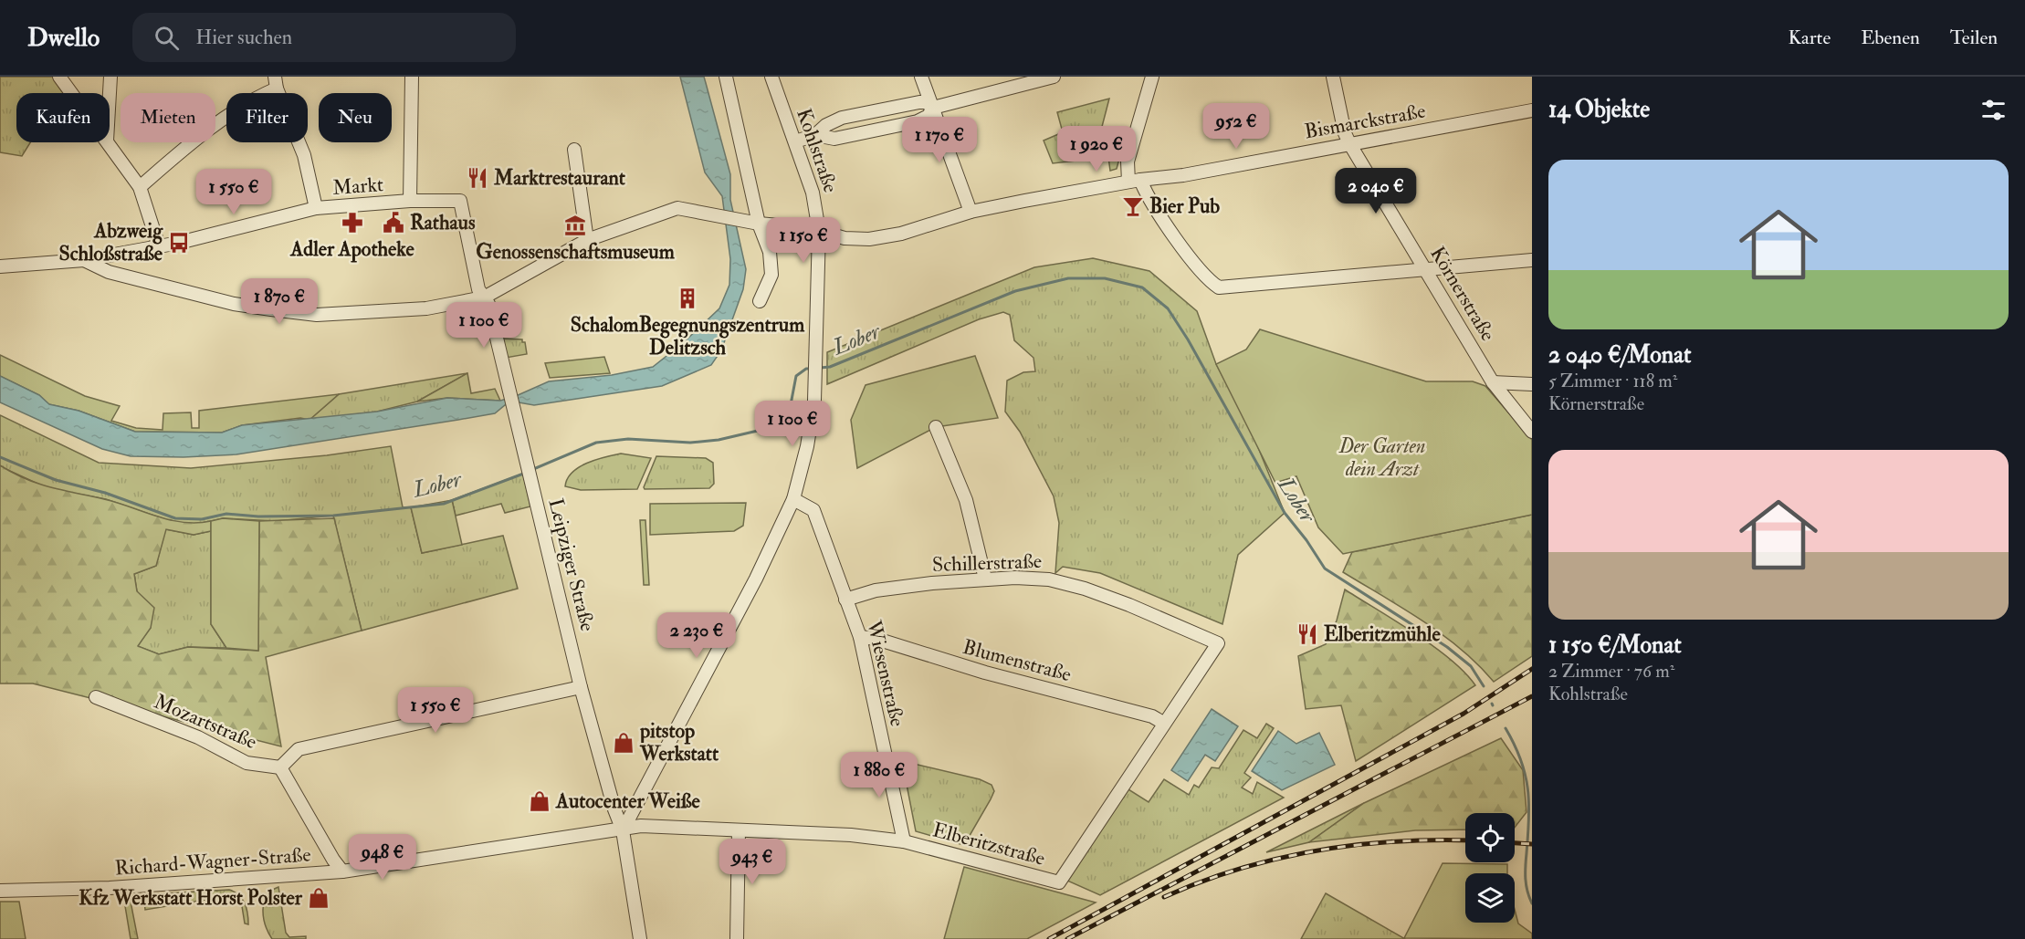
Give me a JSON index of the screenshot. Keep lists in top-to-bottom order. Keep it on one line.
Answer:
{"streets":{"street":["Bismarckstraße","Kohlstraße","Markt","Körnerstraße","Schillerstraße","Leipziger Straße","Blumenstraße","Wiesenstraße","Mozartstraße","Elberitzstraße","Richard-Wagner-Straße"]},"crossings":[["Bismarckstraße","Kohlstraße"],["Bismarckstraße","Körnerstraße"],["Bismarckstraße","Leipziger Straße"],["Kohlstraße","Leipziger Straße"],["Kohlstraße","Wiesenstraße"],["Kohlstraße","Elberitzstraße"],["Kohlstraße","Richard-Wagner-Straße"],["Markt","Leipziger Straße"],["Schillerstraße","Wiesenstraße"],["Schillerstraße","Elberitzstraße"],["Leipziger Straße","Elberitzstraße"],["Leipziger Straße","Richard-Wagner-Straße"],["Blumenstraße","Wiesenstraße"],["Blumenstraße","Elberitzstraße"],["Wiesenstraße","Elberitzstraße"],["Elberitzstraße","Richard-Wagner-Straße"]],"water":["Lober"],"parks":["Der Garten dein Arzt"],"places":{"restaurant":["Marktrestaurant","Elberitzmühle"],"bar":["Bier Pub"],"pharmacy":["Adler Apotheke"],"public building":["Rathaus"],"museum":["Genossenschaftsmuseum"],"bus stop":["Abzweig Schloßstraße"],"building":["SchalomBegegnungszentrum Delitzsch"],"shop":["pitstop Werkstatt","Autocenter Weiße","Kfz Werkstatt Horst Polster"]},"page":{"header":"Dwello","search":"Hier suchen","nav":["Karte","Ebenen","Teilen"],"heading":"14 Objekte","chip":["Kaufen","Mieten","Filter","Neu"],"price":["952 €","1 170 €","1 920 €","2 040 €","1 550 €","1 150 €","1 870 €","1 100 €","1 100 €","2 230 €","1 550 €","1 880 €","948 €","943 €"],"list":[{"name":"2 040 €/Monat","note":"5 Zimmer · 118 m² · Körnerstraße"},{"name":"1 150 €/Monat","note":"2 Zimmer · 76 m² · Kohlstraße"}]}}
